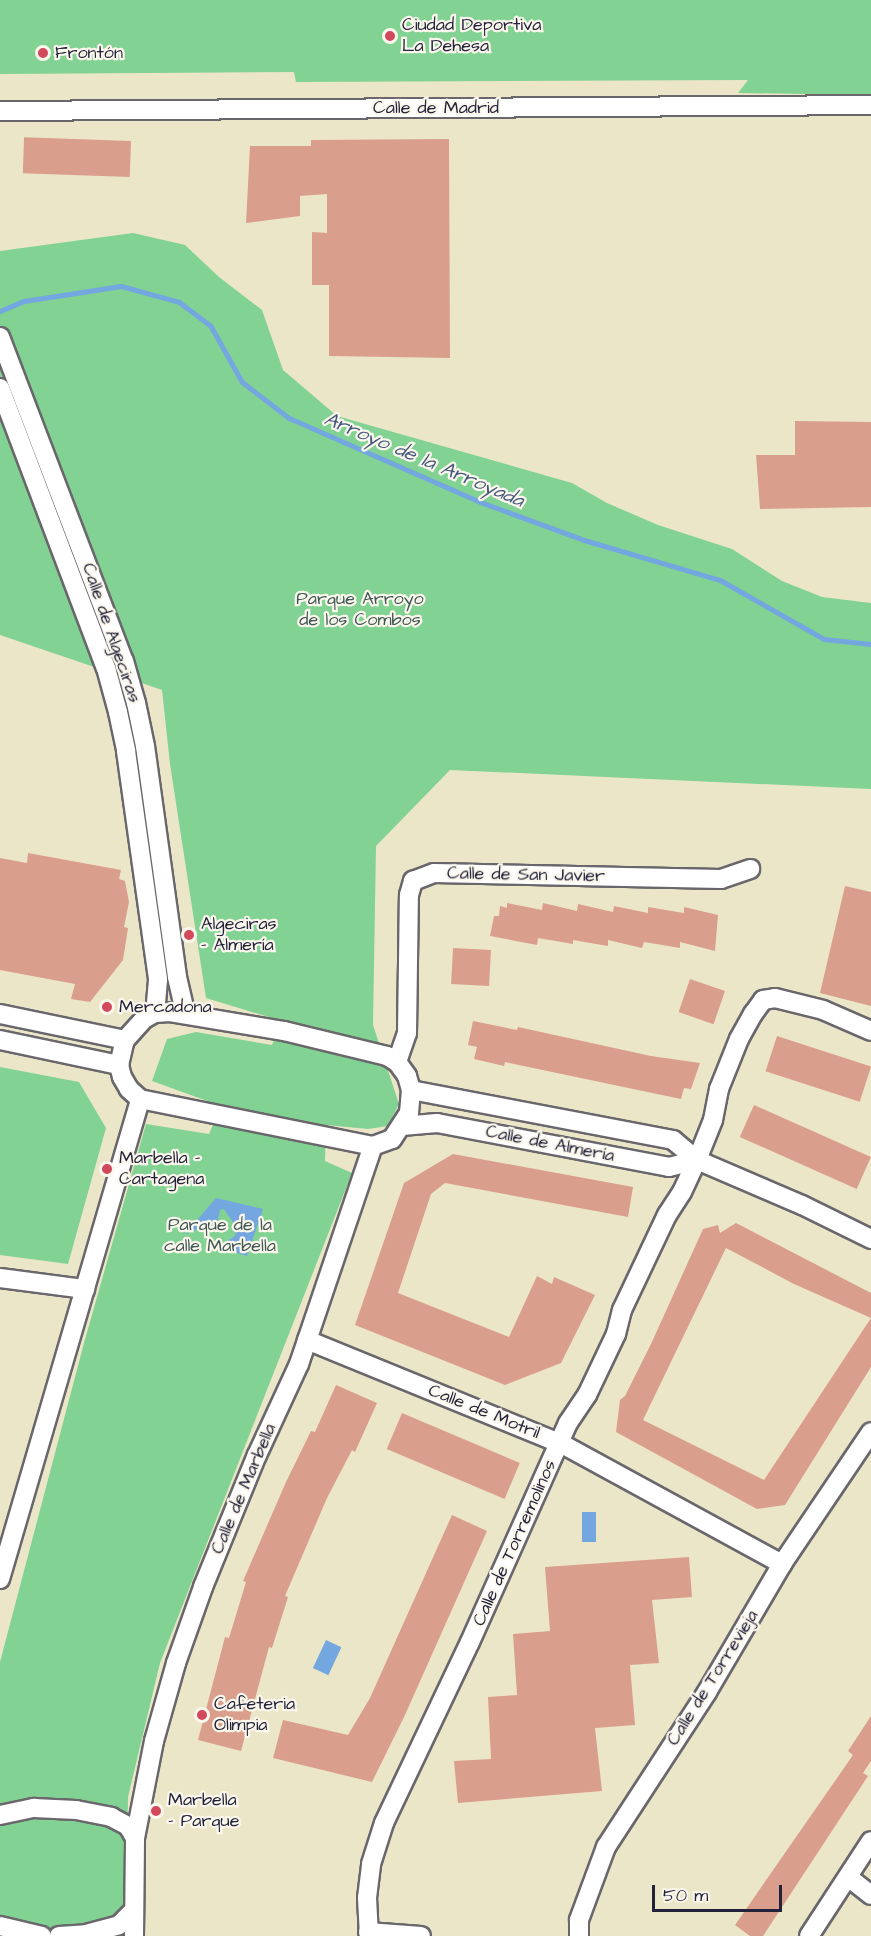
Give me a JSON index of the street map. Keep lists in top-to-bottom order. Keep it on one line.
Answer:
{"streets":{"street":["Calle de Madrid","Calle de Algeciras","Calle de San Javier","Calle de Almería","Calle de Motril","Calle de Marbella","Calle de Torremolinos","Calle de Torrevieja"]},"crossings":[["Calle de Almería","Calle de Torremolinos"],["Calle de Motril","Calle de Marbella"],["Calle de Motril","Calle de Torremolinos"],["Calle de Motril","Calle de Torrevieja"]],"water":["Arroyo de la Arroyada"],"parks":["Parque Arroyo de los Combos","Parque de la calle Marbella"],"places":["Ciudad Deportiva La Dehesa","Frontón","Algeciras - Almería","Mercadona","Marbella - Cartagena","Cafeteria Olimpia","Marbella - Parque"],"scale_bar":"50 m"}
